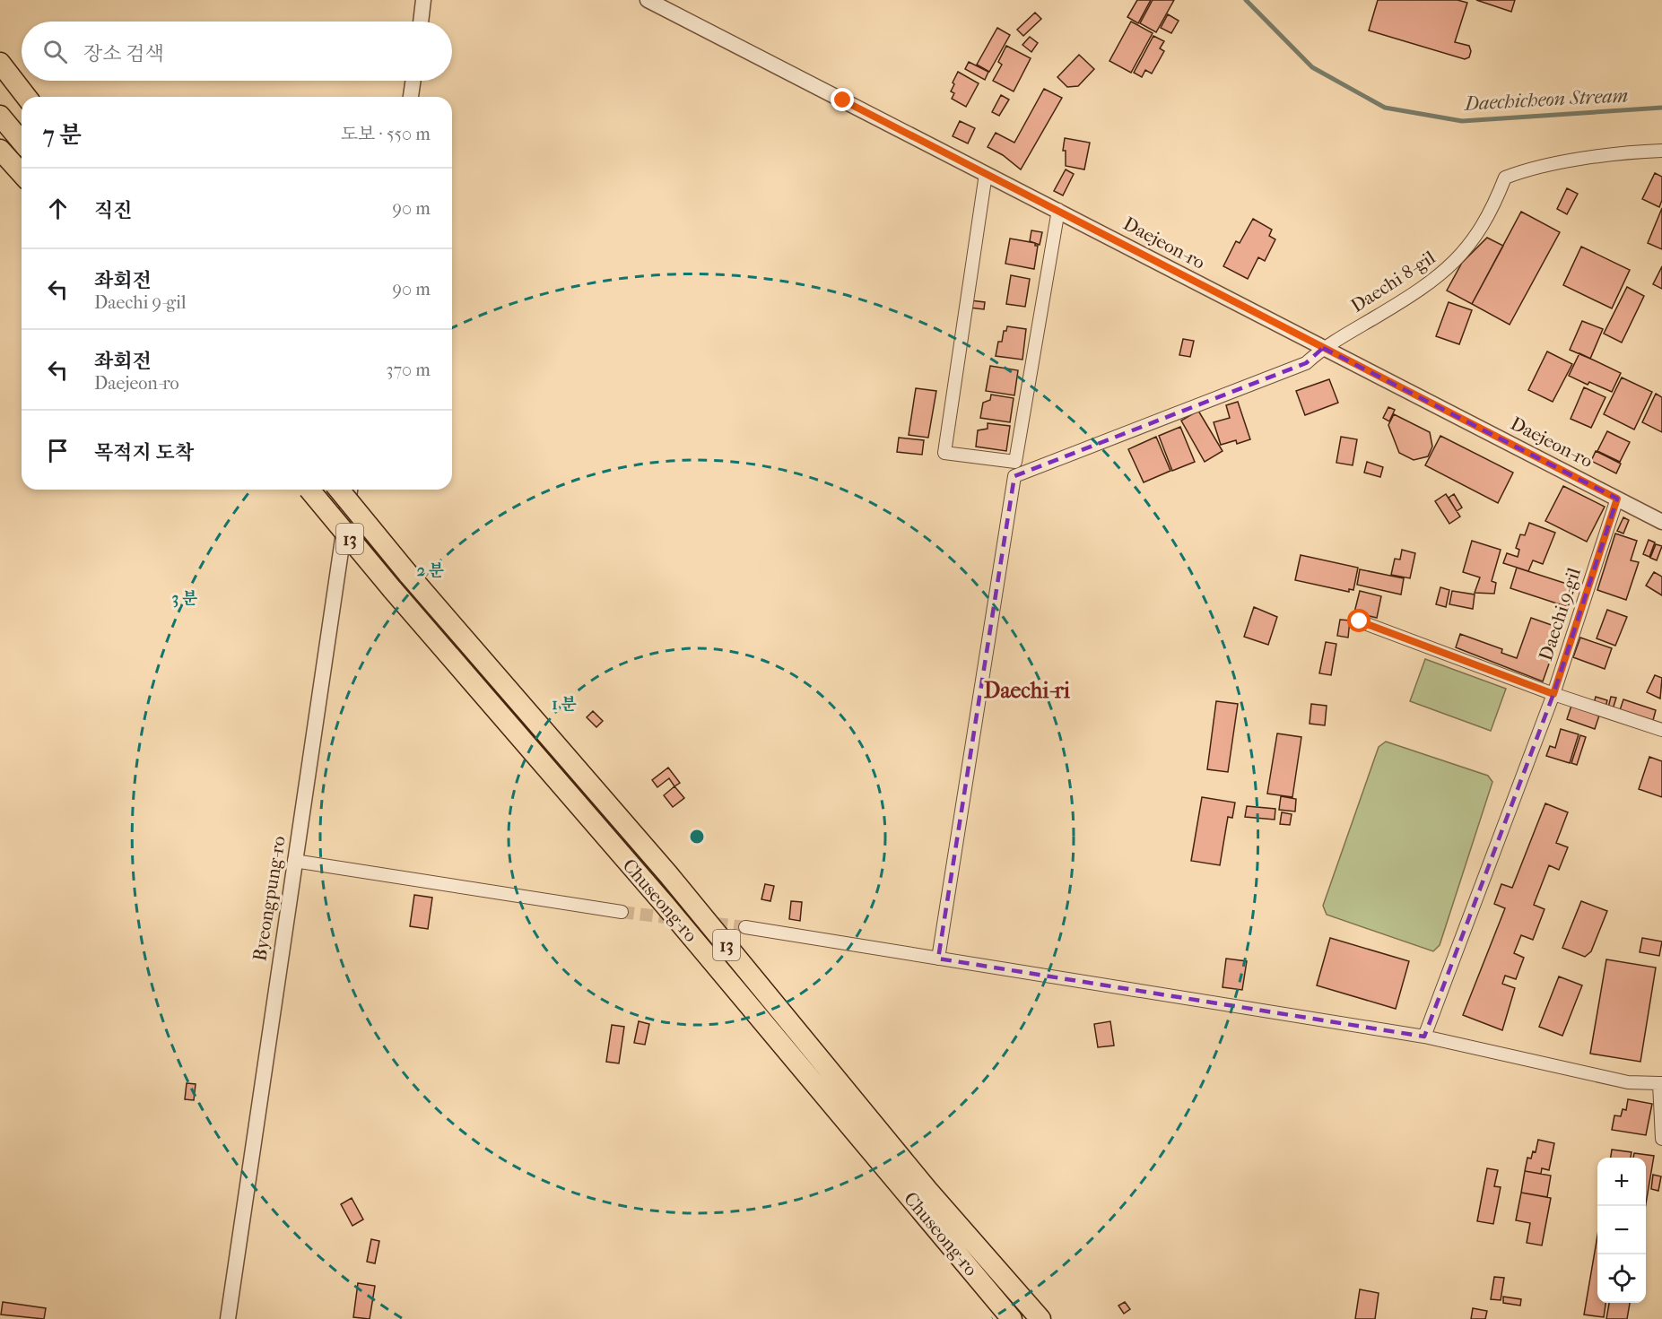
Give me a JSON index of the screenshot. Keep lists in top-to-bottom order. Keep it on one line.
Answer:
{"streets":{"main road":["13","Chuseong-ro"],"street":["Daejeon-ro","Daechi 8-gil","Daechi 9-gil","Byeongpung-ro"]},"crossings":[["Daejeon-ro","Daechi 8-gil"],["Daejeon-ro","Daechi 9-gil"]],"districts":["Daechi-ri"],"water":["Daechicheon Stream"],"page":{"search":"장소 검색","heading":["7 분","도보 · 550 m"],"list":[["직진","90 m"],["좌회전","Daechi 9-gil","90 m"],["좌회전","Daejeon-ro","370 m"],"목적지 도착"],"map_buttons":["+","−"]},"rings":["2 분","3 분","1 분"]}
